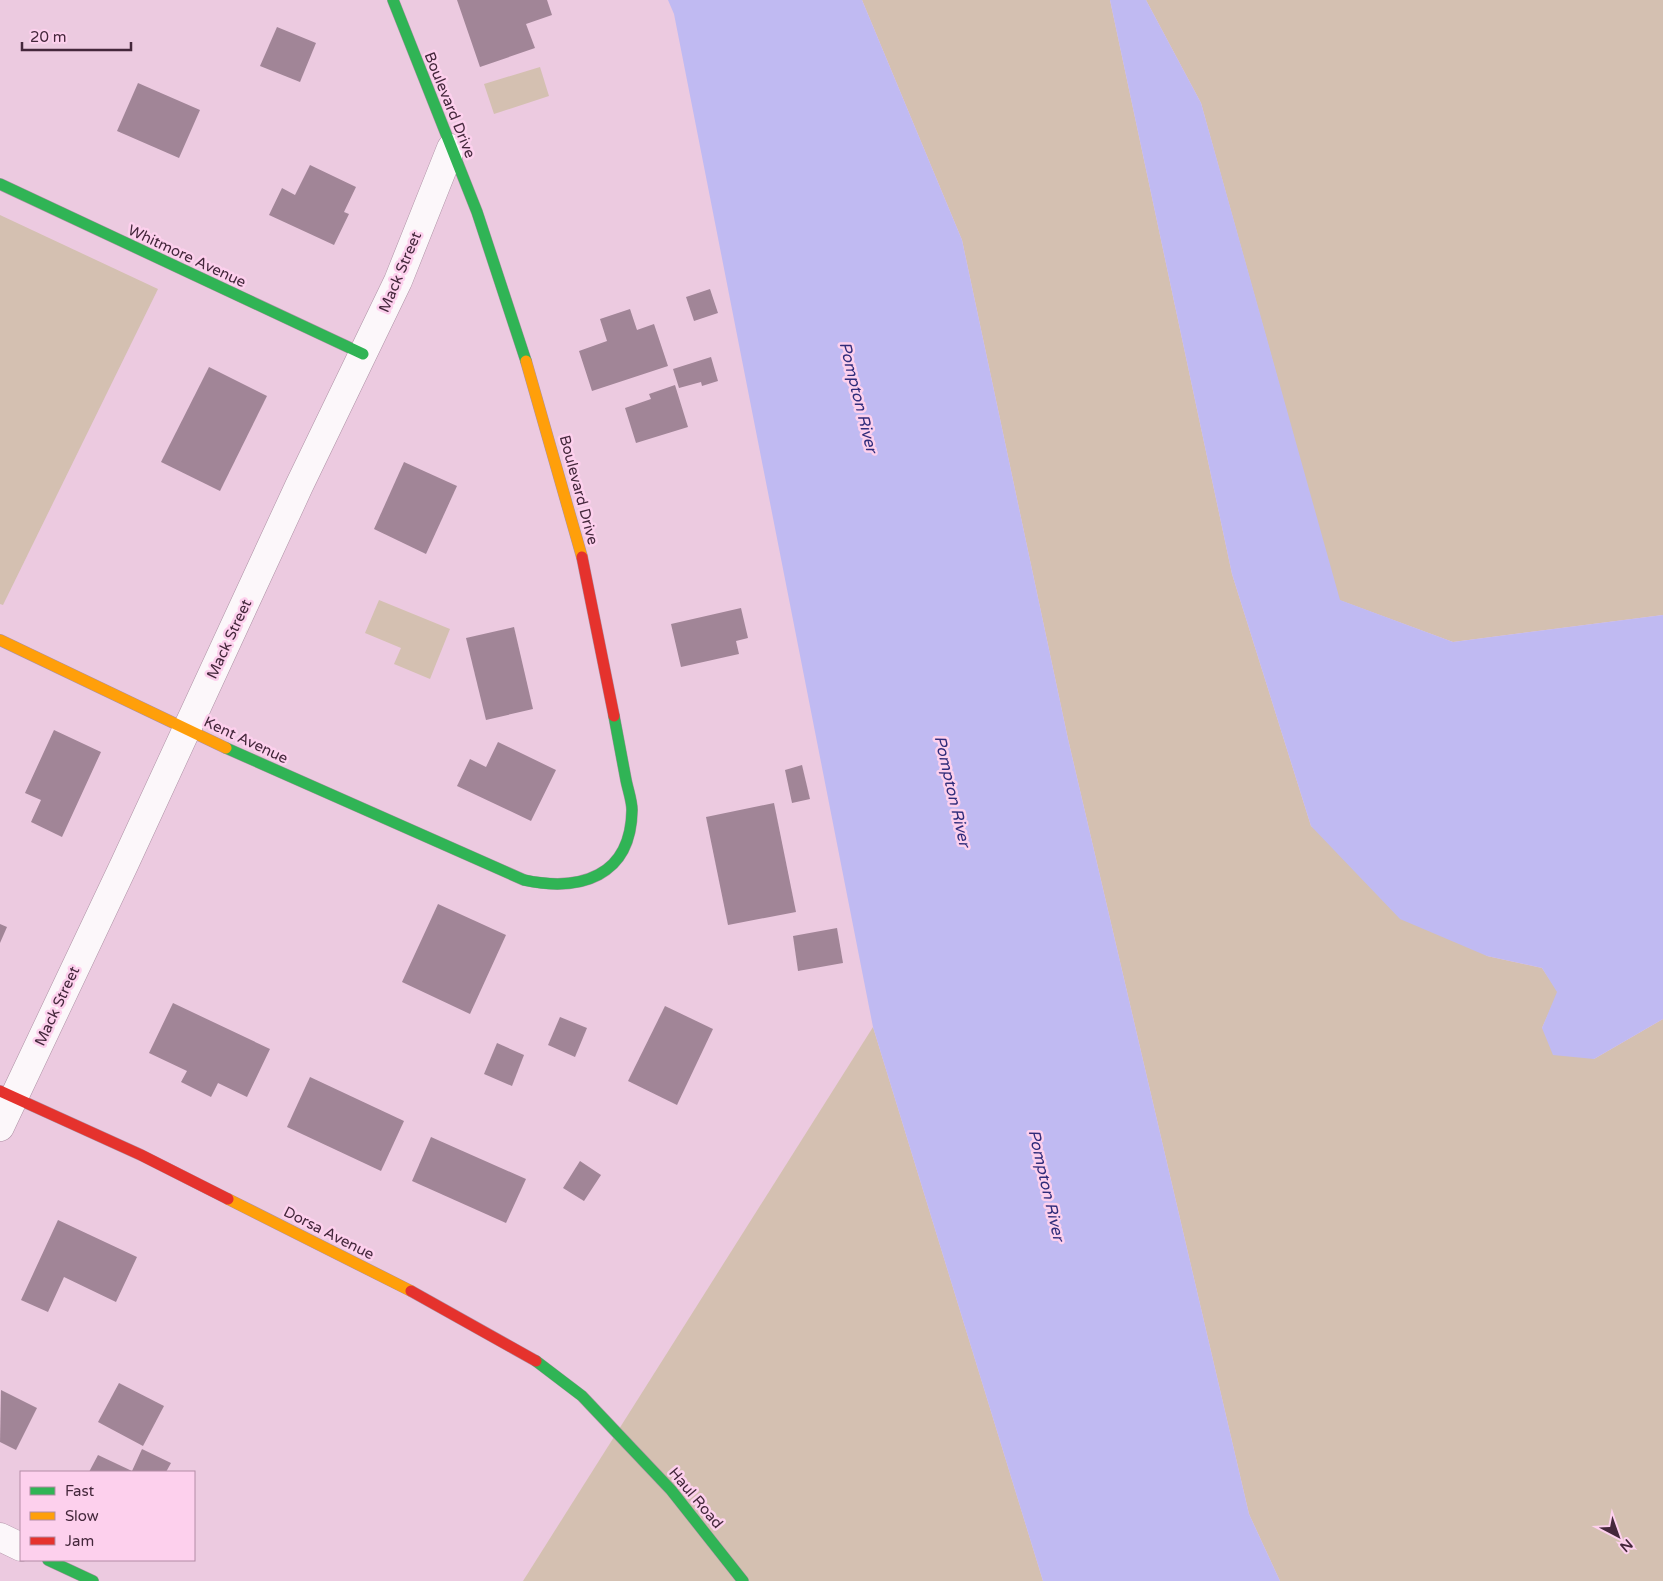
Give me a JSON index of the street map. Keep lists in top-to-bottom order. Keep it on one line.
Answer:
{"streets":{"street":["Boulevard Drive","Whitmore Avenue","Mack Street","Kent Avenue","Dorsa Avenue","Haul Road"]},"crossings":[["Boulevard Drive","Mack Street"],["Boulevard Drive","Kent Avenue"],["Whitmore Avenue","Mack Street"],["Mack Street","Kent Avenue"],["Mack Street","Dorsa Avenue"],["Dorsa Avenue","Haul Road"]],"water":["Pompton River"],"legend":["Fast","Slow","Jam"],"scale_bar":"20 m","north":"bottom right"}
